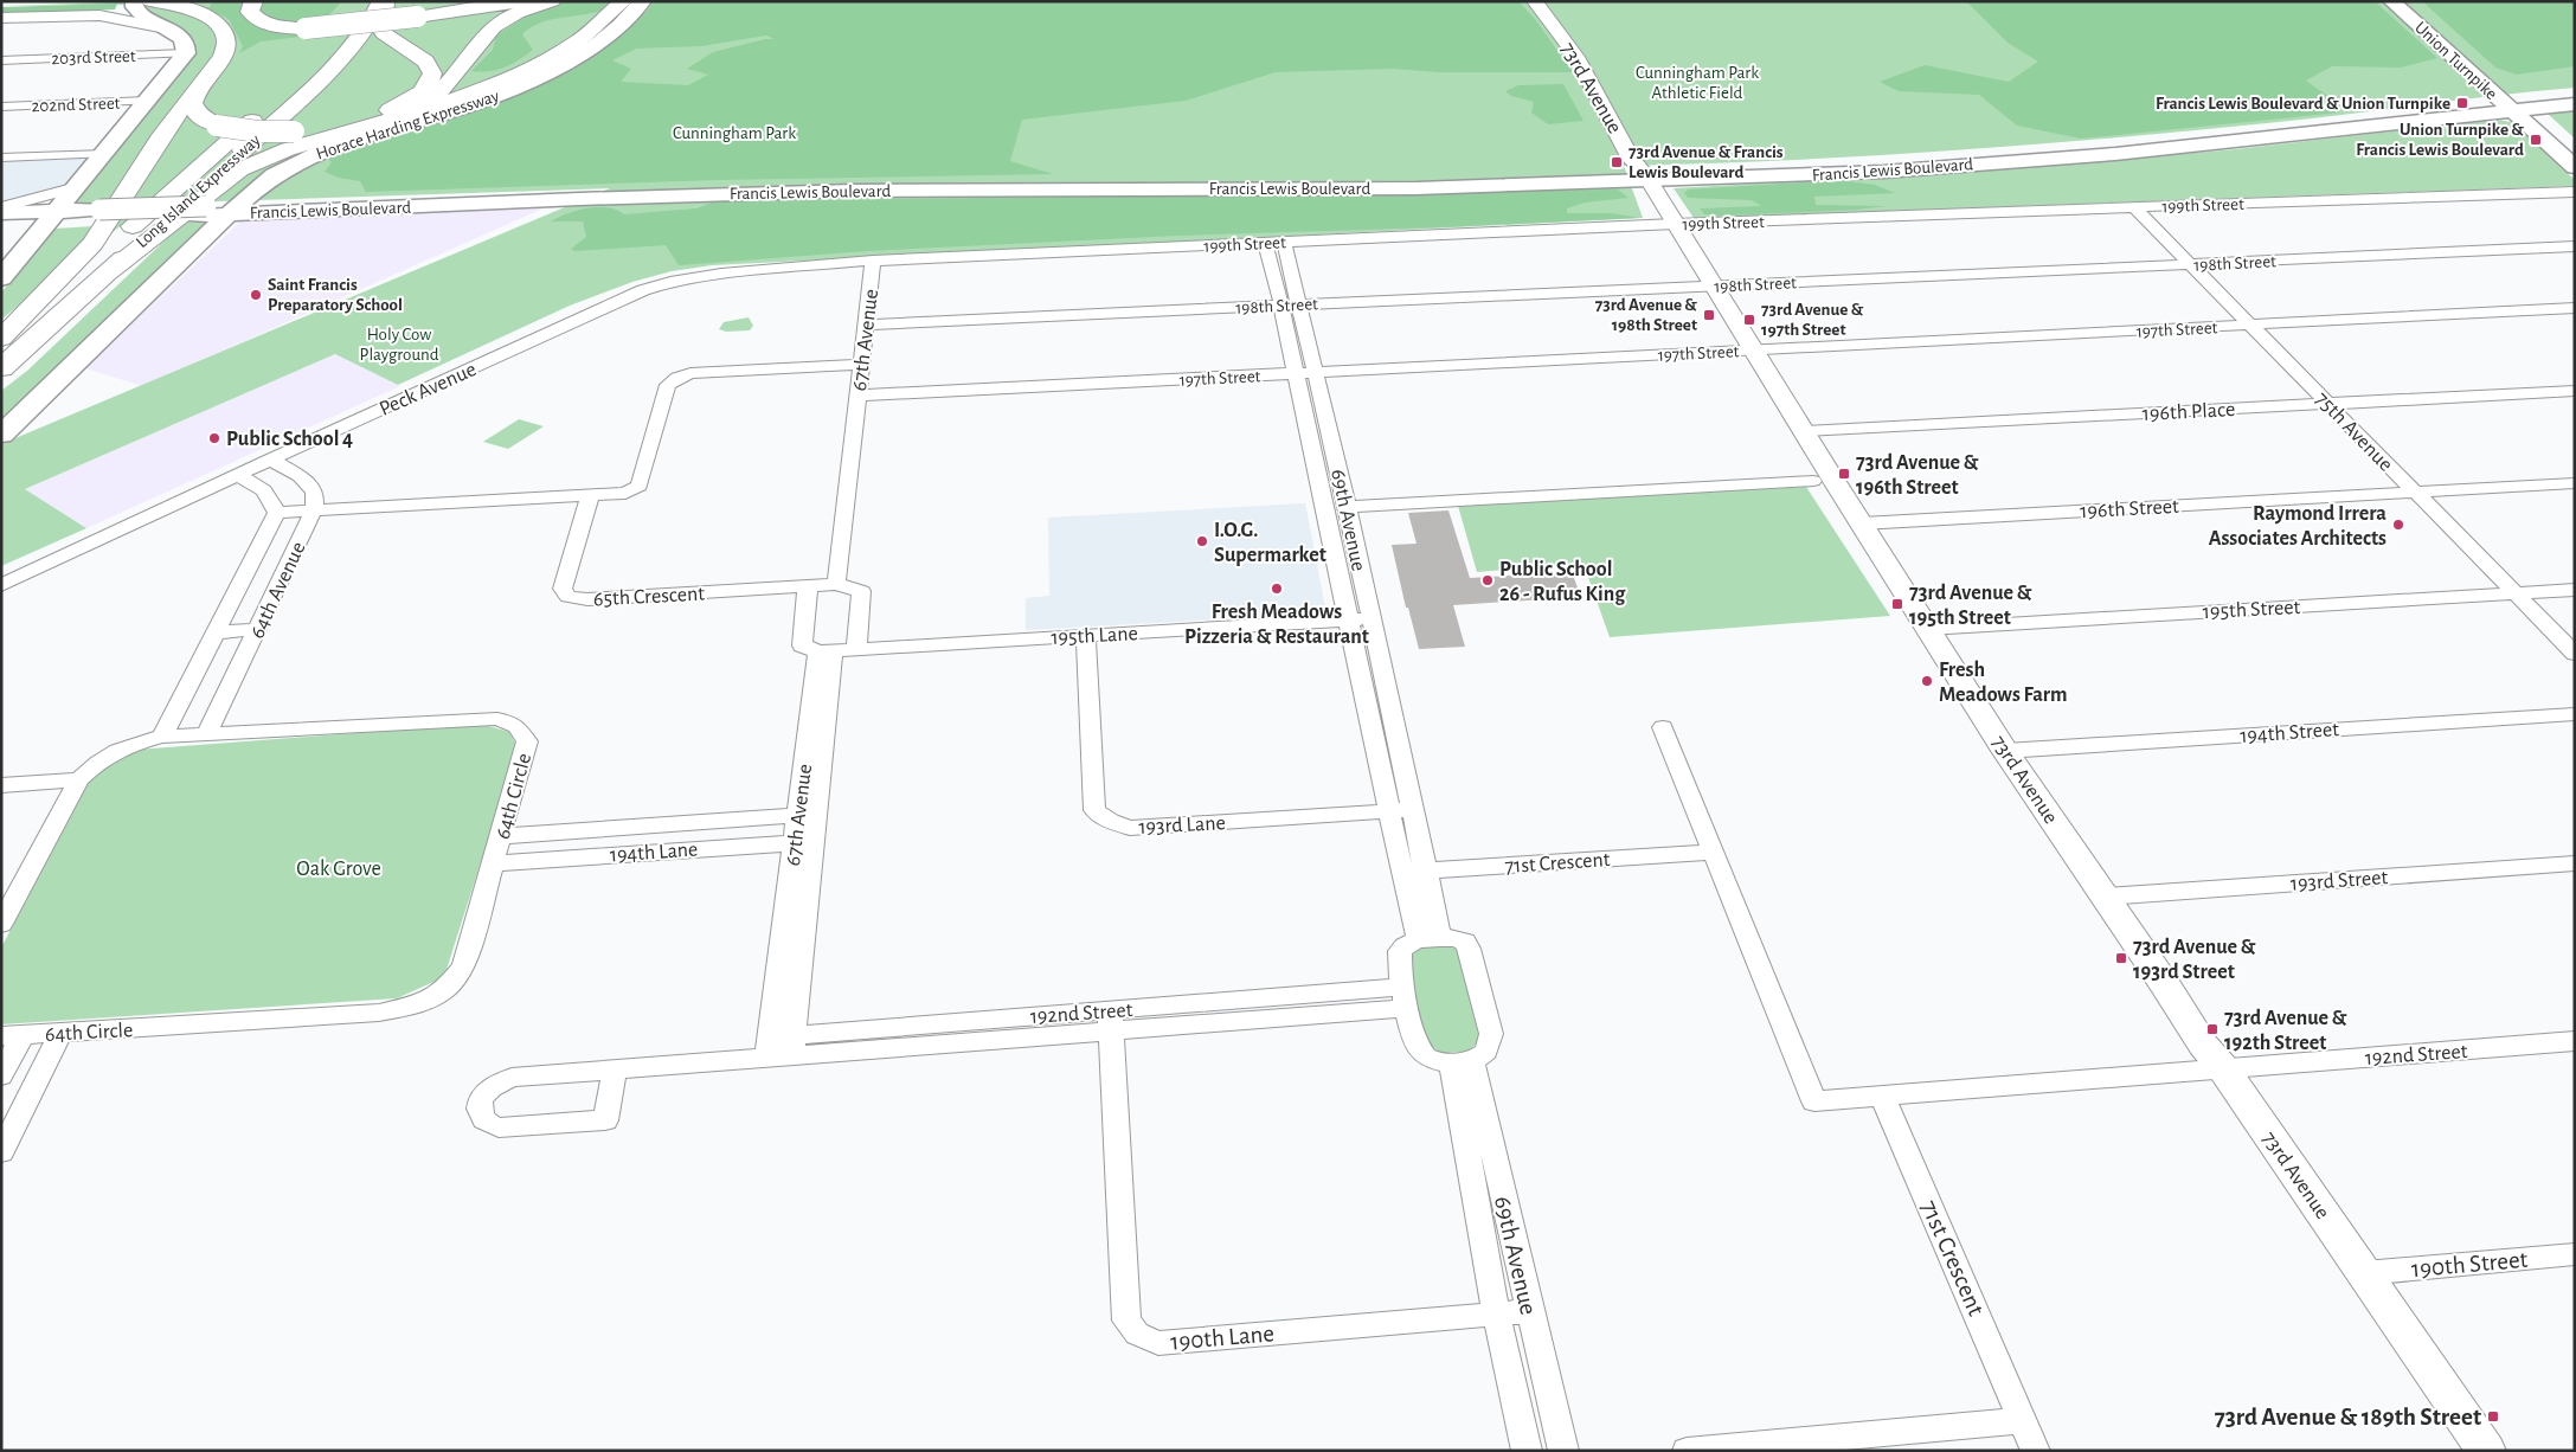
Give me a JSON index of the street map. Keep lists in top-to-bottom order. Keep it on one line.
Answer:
{"streets":{"highway":["Long Island Expressway"],"main road":["Union Turnpike","Horace Harding Expressway","Francis Lewis Boulevard"],"street":["203rd Street","73rd Avenue","202nd Street","199th Street","198th Street","197th Street","67th Avenue","Peck Avenue","196th Place","75th Avenue","196th Street","69th Avenue","64th Avenue","65th Crescent","195th Street","195th Lane","194th Street","64th Circle","193rd Lane","194th Lane","71st Crescent","193rd Street","192nd Street","190th Street","190th Lane"]},"crossings":[["Union Turnpike","Francis Lewis Boulevard"],["73rd Avenue","Francis Lewis Boulevard"],["73rd Avenue","199th Street"],["73rd Avenue","198th Street"],["73rd Avenue","197th Street"],["73rd Avenue","196th Place"],["73rd Avenue","196th Street"],["73rd Avenue","195th Street"],["73rd Avenue","194th Street"],["73rd Avenue","193rd Street"],["73rd Avenue","192nd Street"],["73rd Avenue","190th Street"],["Horace Harding Expressway","Francis Lewis Boulevard"],["199th Street","67th Avenue"],["199th Street","Peck Avenue"],["199th Street","75th Avenue"],["199th Street","69th Avenue"],["198th Street","67th Avenue"],["198th Street","75th Avenue"],["198th Street","69th Avenue"],["197th Street","67th Avenue"],["197th Street","75th Avenue"],["197th Street","69th Avenue"],["67th Avenue","Peck Avenue"],["67th Avenue","65th Crescent"],["67th Avenue","195th Lane"],["67th Avenue","194th Lane"],["67th Avenue","192nd Street"],["Peck Avenue","64th Avenue"],["196th Place","75th Avenue"],["75th Avenue","196th Street"],["75th Avenue","195th Street"],["69th Avenue","195th Lane"],["69th Avenue","193rd Lane"],["69th Avenue","71st Crescent"],["69th Avenue","190th Lane"],["64th Avenue","64th Circle"],["195th Lane","193rd Lane"],["64th Circle","194th Lane"],["192nd Street","190th Lane"]],"parks":["Cunningham Park Athletic Field","Cunningham Park","Holy Cow Playground","Oak Grove"],"places":{"transit":["Francis Lewis Boulevard & Union Turnpike","Union Turnpike & Francis Lewis Boulevard","73rd Avenue & Francis Lewis Boulevard","73rd Avenue & 198th Street","73rd Avenue & 197th Street","73rd Avenue & 196th Street","73rd Avenue & 195th Street","73rd Avenue & 193rd Street","73rd Avenue & 192th Street","73rd Avenue & 189th Street"],"other":["Saint Francis Preparatory School","Public School 4","Raymond Irrera Associates Architects","I.O.G. Supermarket","Public School 26 - Rufus King","Fresh Meadows Pizzeria & Restaurant","Fresh Meadows Farm"]}}
